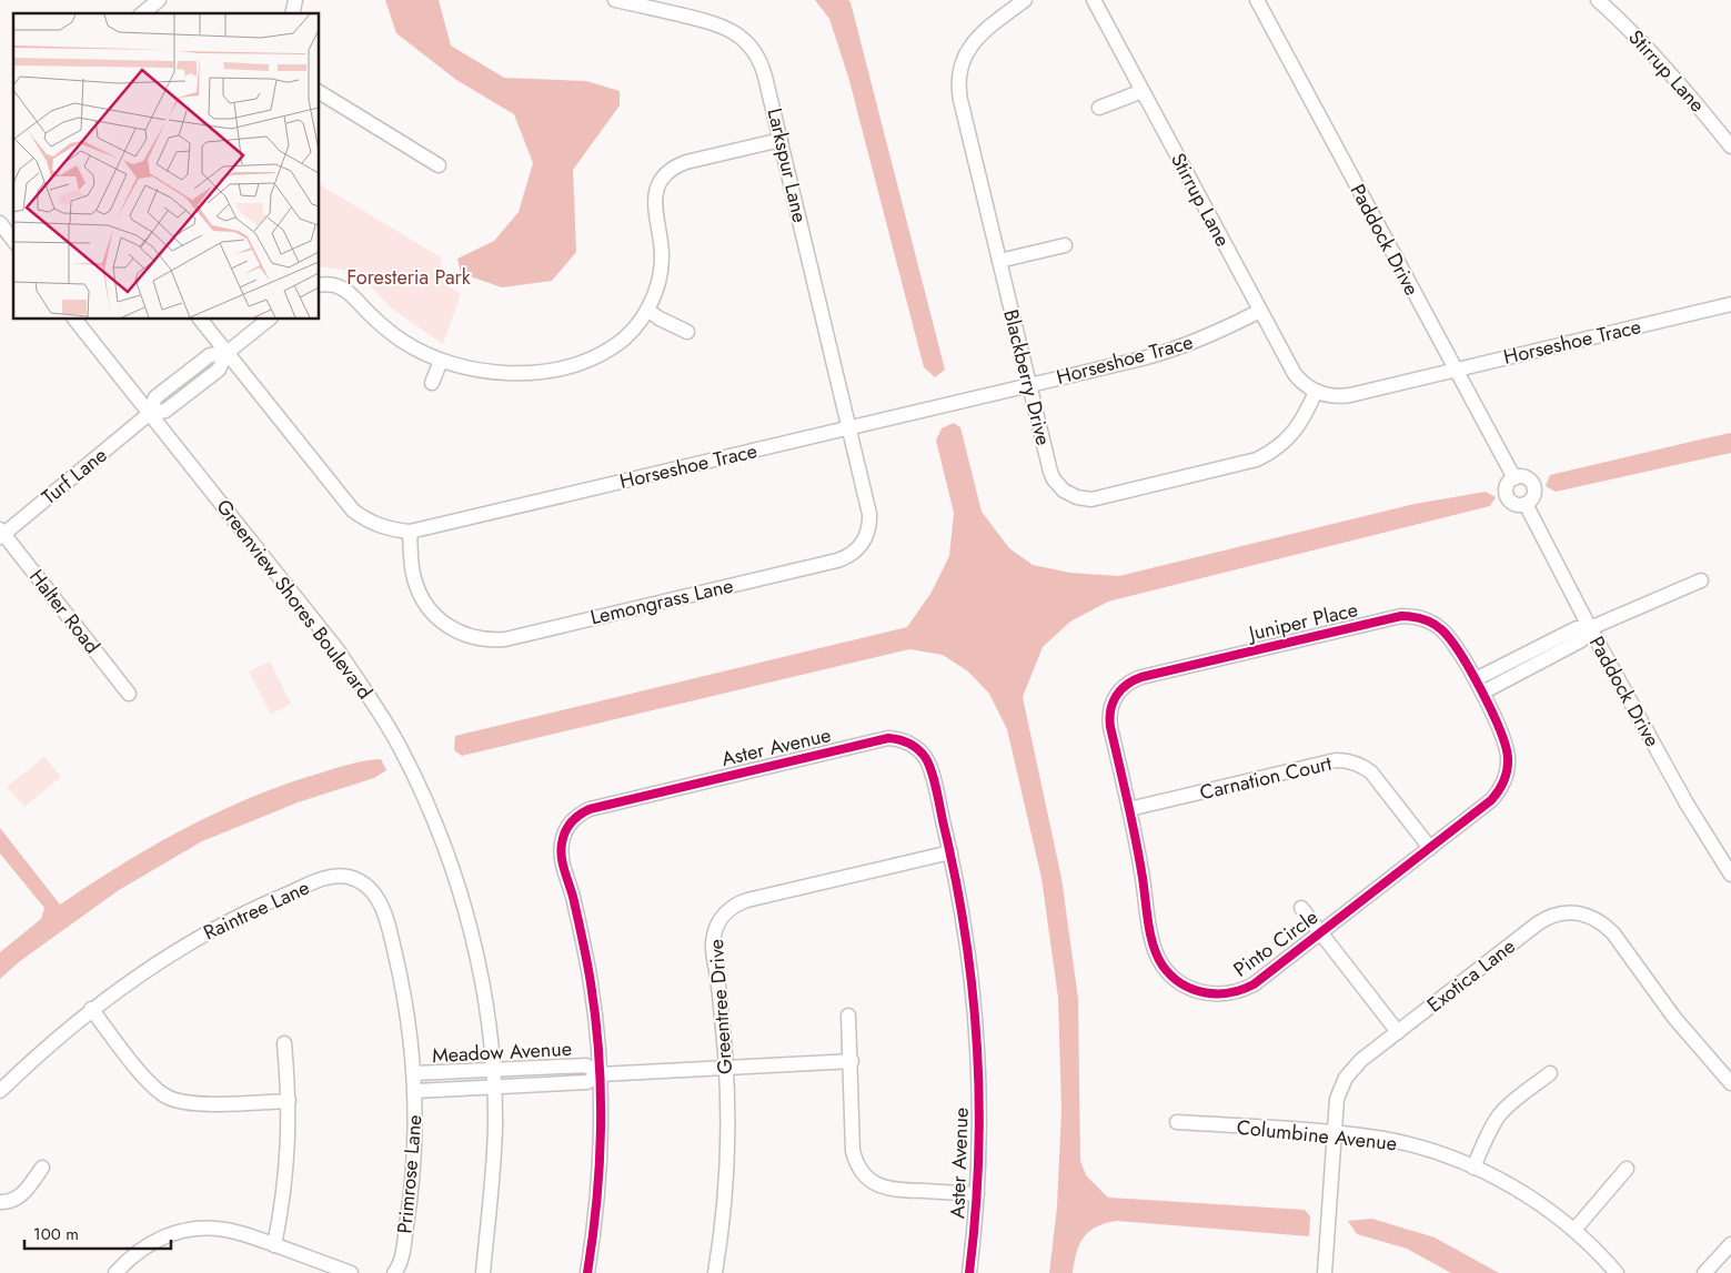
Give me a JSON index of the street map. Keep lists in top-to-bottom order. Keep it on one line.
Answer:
{"streets":{"street":["Stirrup Lane","Larkspur Lane","Paddock Drive","Horseshoe Trace","Blackberry Drive","Turf Lane","Greenview Shores Boulevard","Lemongrass Lane","Halter Road","Juniper Place","Aster Avenue","Carnation Court","Raintree Lane","Pinto Circle","Exotica Lane","Greentree Drive","Meadow Avenue","Columbine Avenue","Primrose Lane"]},"crossings":[["Stirrup Lane","Horseshoe Trace"],["Stirrup Lane","Blackberry Drive"],["Larkspur Lane","Horseshoe Trace"],["Larkspur Lane","Lemongrass Lane"],["Paddock Drive","Horseshoe Trace"],["Horseshoe Trace","Blackberry Drive"],["Horseshoe Trace","Turf Lane"],["Horseshoe Trace","Lemongrass Lane"],["Turf Lane","Greenview Shores Boulevard"],["Turf Lane","Halter Road"],["Greenview Shores Boulevard","Meadow Avenue"],["Juniper Place","Pinto Circle"],["Aster Avenue","Greentree Drive"],["Aster Avenue","Meadow Avenue"],["Carnation Court","Pinto Circle"],["Raintree Lane","Meadow Avenue"],["Raintree Lane","Primrose Lane"],["Exotica Lane","Columbine Avenue"],["Greentree Drive","Meadow Avenue"],["Meadow Avenue","Primrose Lane"]],"parks":["Foresteria Park"],"scale_bar":"100 m"}
